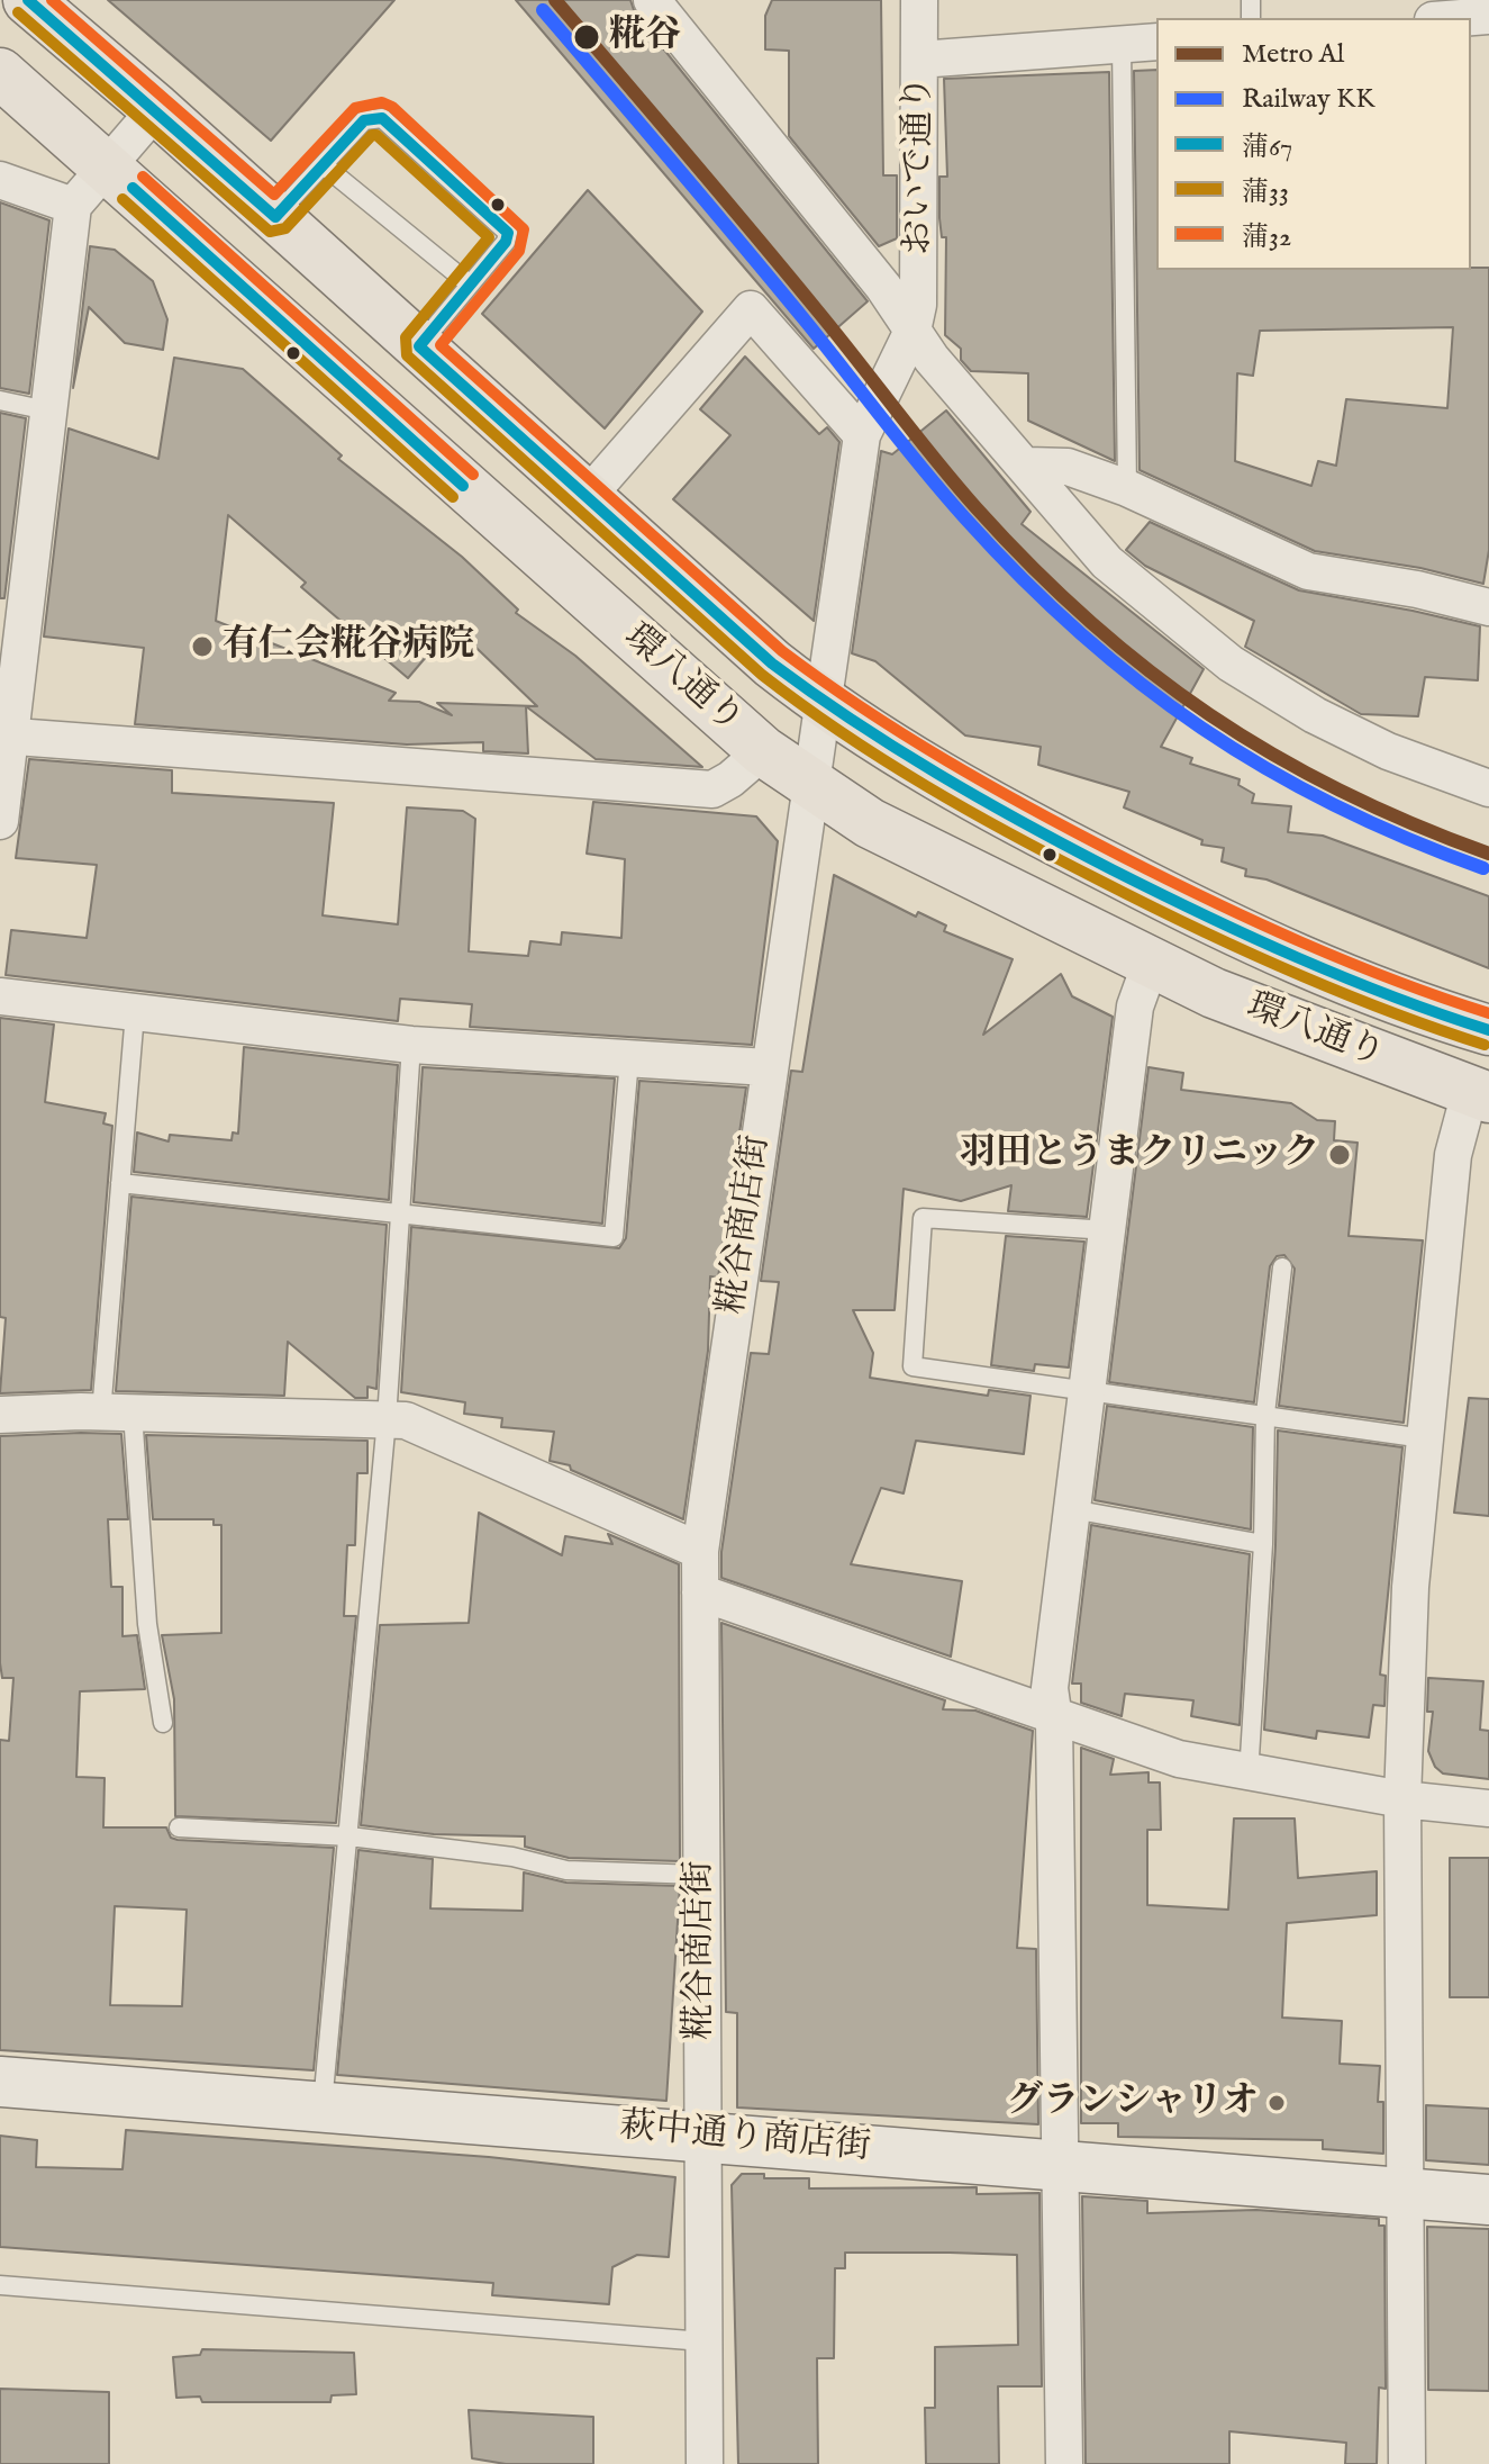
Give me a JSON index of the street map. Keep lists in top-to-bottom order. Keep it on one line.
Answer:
{"streets":{"main road":["環八通り"],"street":["おいで通り","糀谷商店街","萩中通り商店街"]},"crossings":[["おいで通り","糀谷商店街"],["環八通り","糀谷商店街"],["糀谷商店街","萩中通り商店街"]],"places":["糀谷","有仁会糀谷病院","羽田とうまクリニック","グランシャリオ"],"lines":["metro line Al","transit line 蒲67","transit line 蒲32","rail line KK","transit line 蒲33"],"legend":["Metro Al","Railway KK","蒲67","蒲33","蒲32"]}
